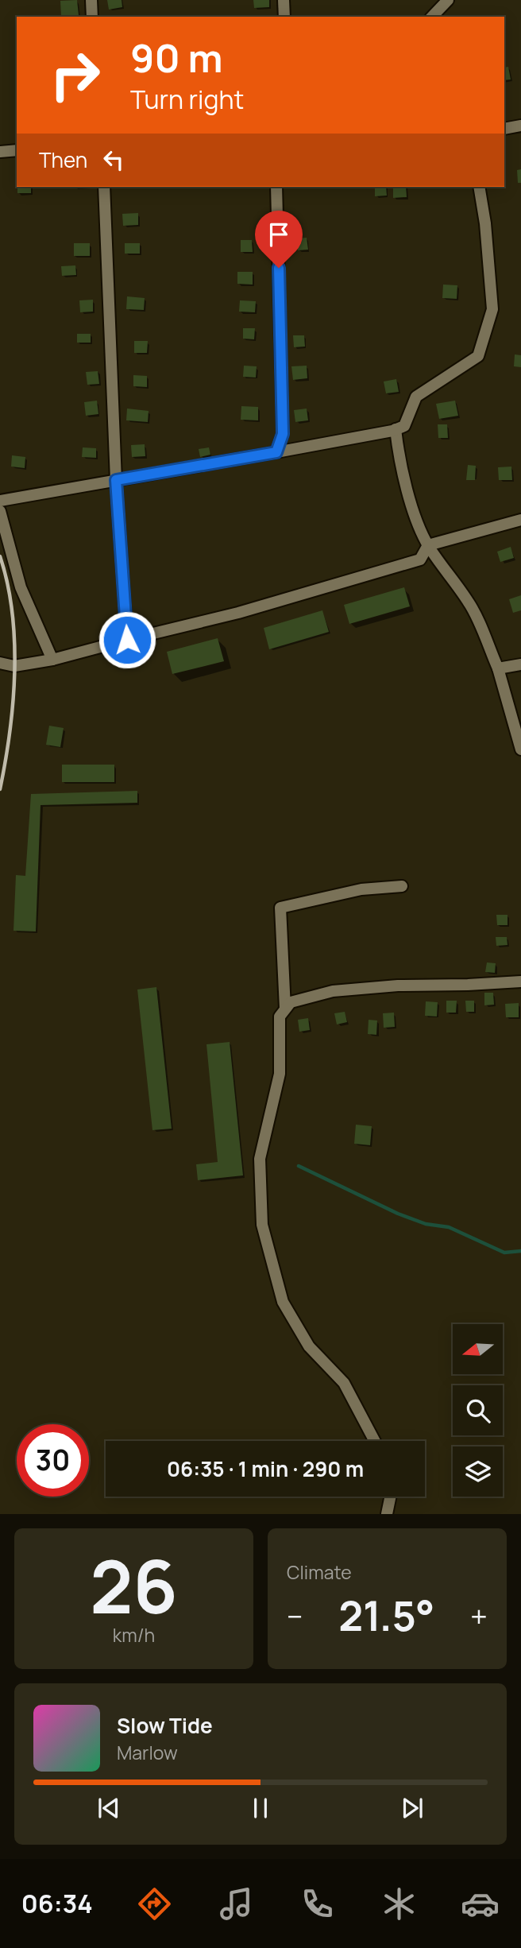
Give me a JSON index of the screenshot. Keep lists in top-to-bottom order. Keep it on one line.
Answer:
{"north":"left","page":{"turn":["90 m","Turn right"],"then":"Then","limit":"30","trip":"06:35 · 1 min · 290 m","tile":[["26","km/h"],"Climate"],"heat":["−","21.5°","+"],"song":["Slow Tide","Marlow"],"tabs":"06:34"}}
